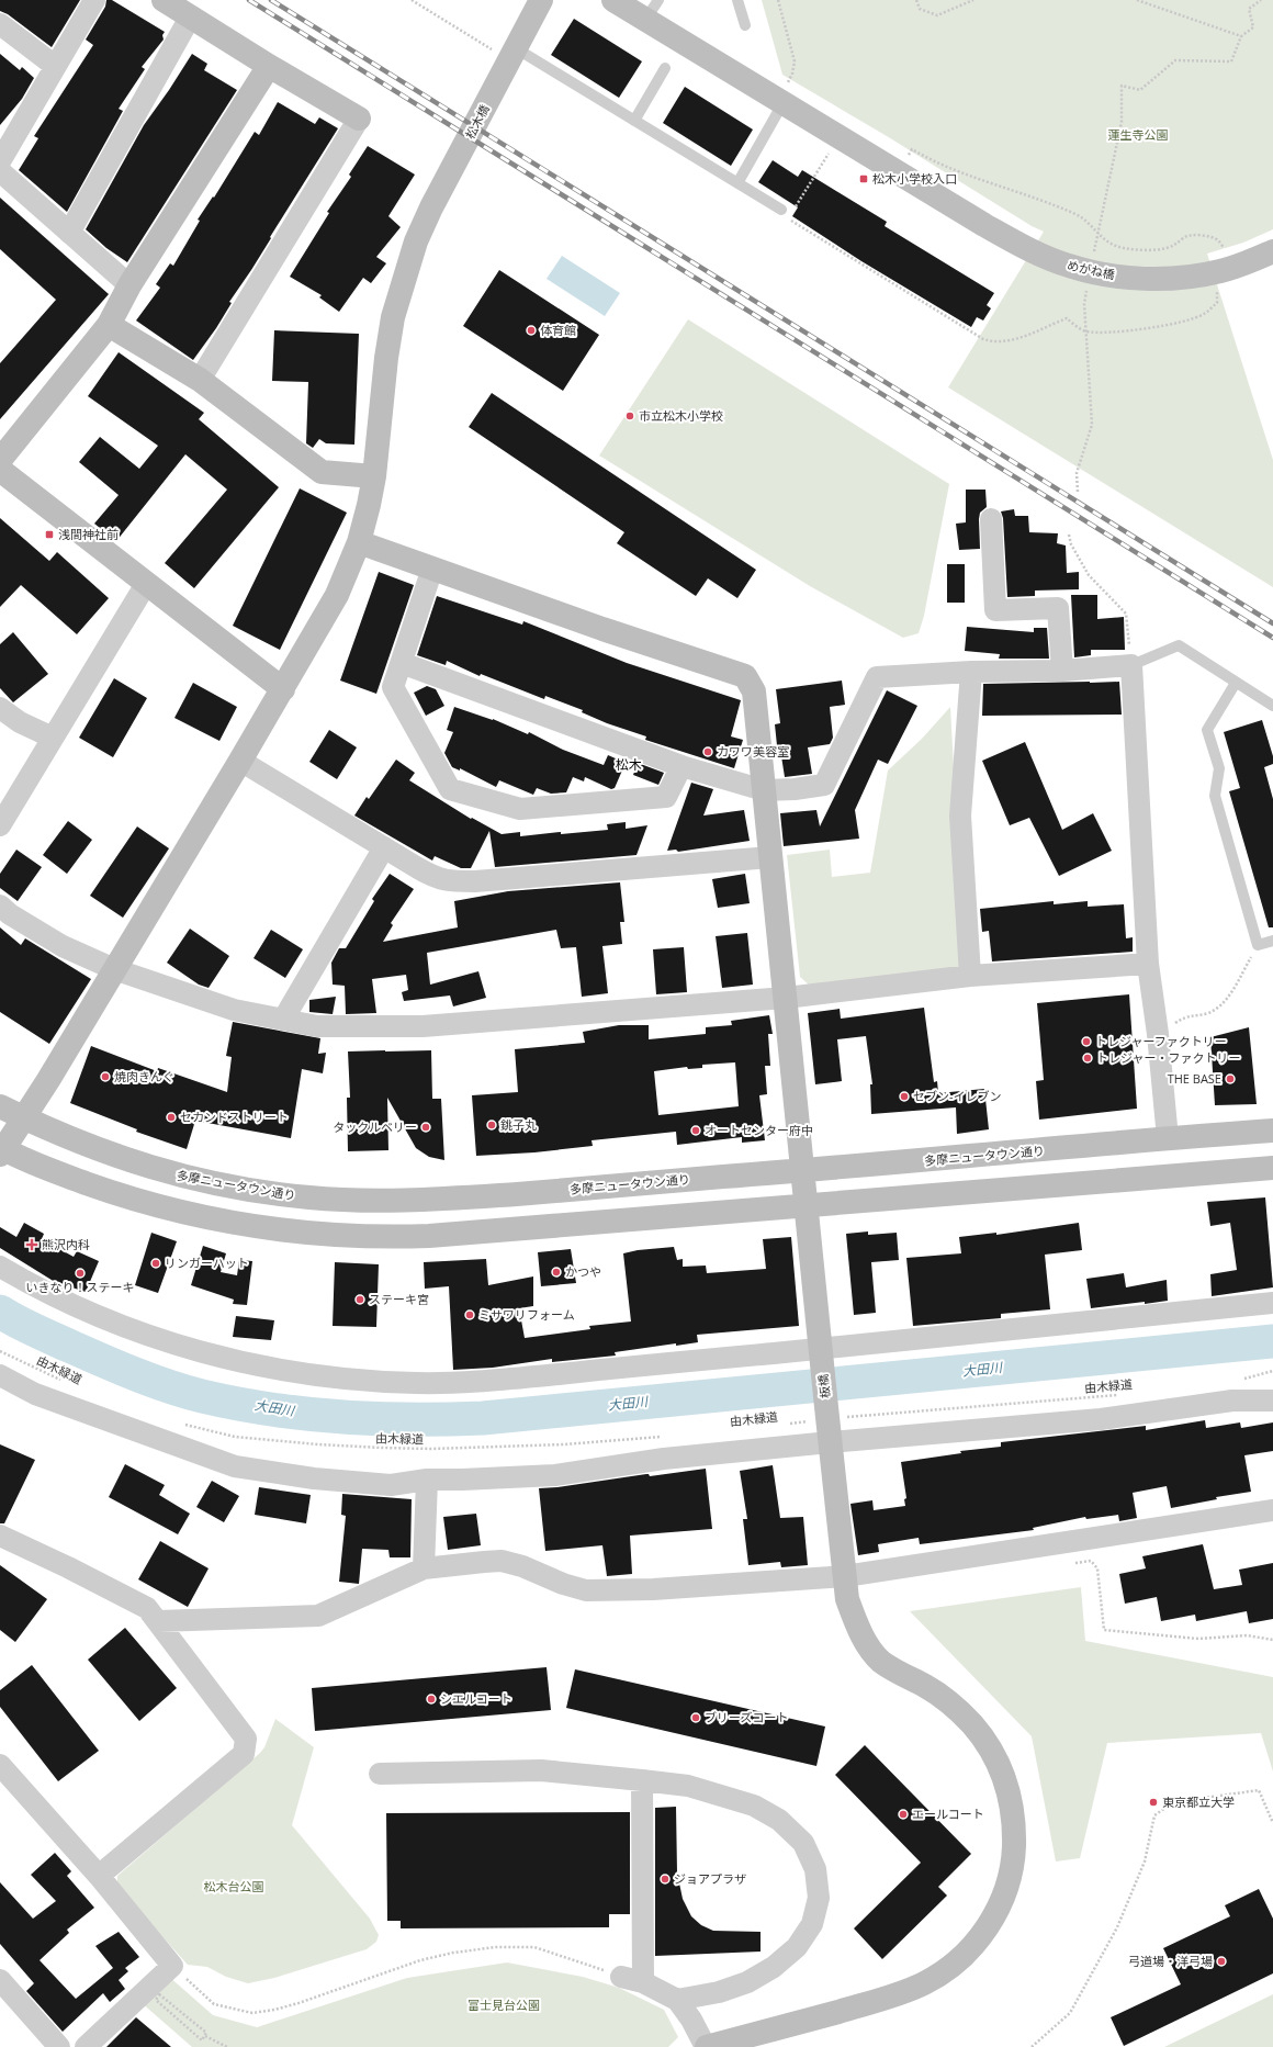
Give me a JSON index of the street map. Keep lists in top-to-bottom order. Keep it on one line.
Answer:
{"streets":{"street":["松木橋","めがね橋","多摩ニュータウン通り","板橋"],"path":["由木緑道"]},"crossings":[["松木橋","多摩ニュータウン通り"],["松木橋","板橋"],["多摩ニュータウン通り","板橋"],["由木緑道","板橋"]],"districts":["松木"],"water":["大田川"],"parks":["蓮生寺公園","松木台公園","富士見台公園"],"places":{"transit":["松木小学校入口","浅間神社前"],"other":["体育館","市立松木小学校","カワワ美容室","トレジャーファクトリー","トレジャー・ファクトリー","焼肉きんぐ","THE BASE","セブン-イレブン","セカンドストリート","銚子丸","タックルベリー","オートセンター府中","リンガーハット","かつや","いきなり！ステーキ","ステーキ宮","ミサワリフォーム","シエルコート","ブリーズコート","東京都立大学","エールコート","ジョアプラザ","弓道場・洋弓場"],"health":["熊沢内科"]}}
